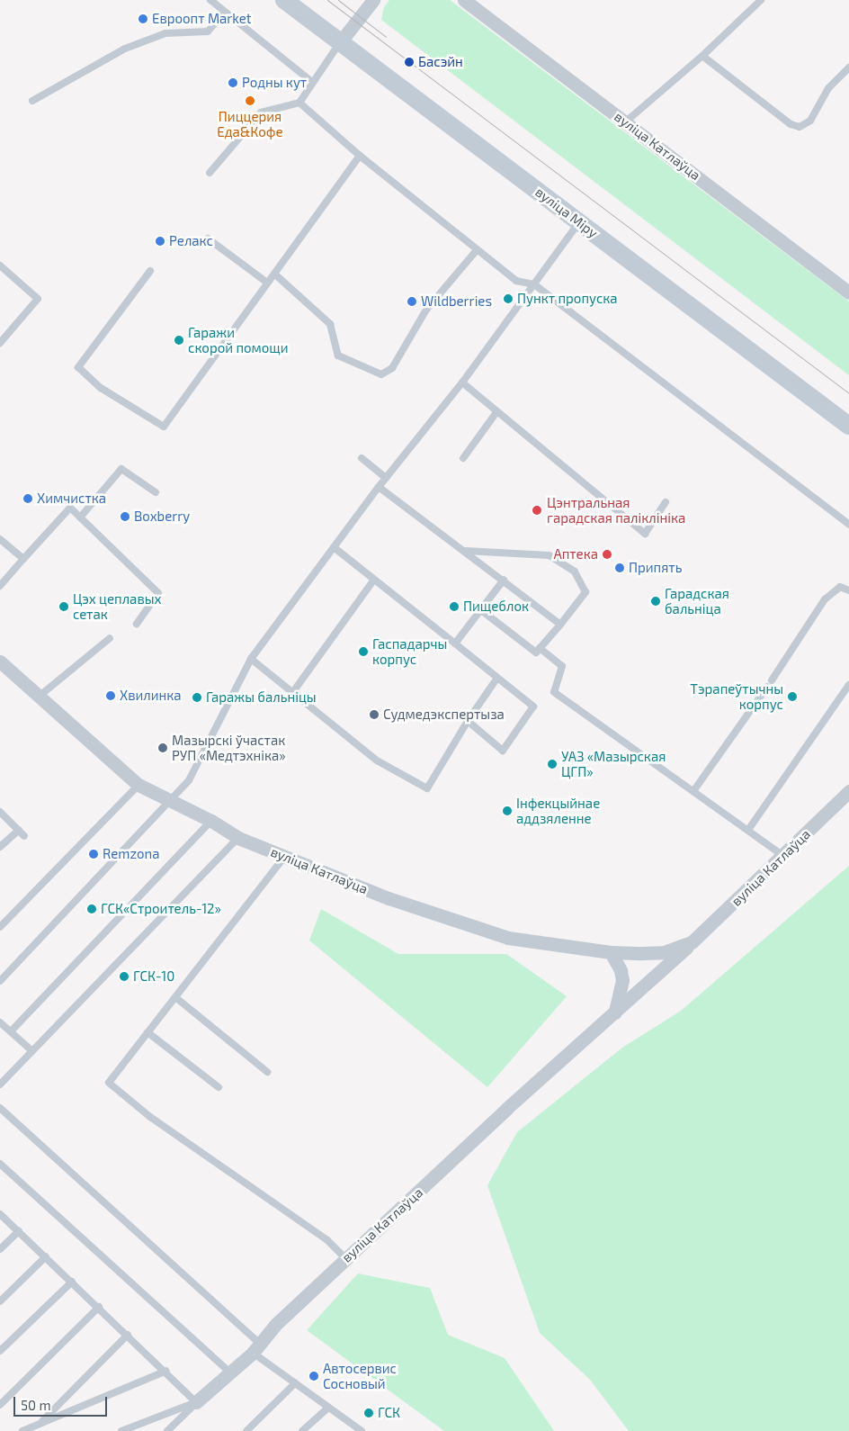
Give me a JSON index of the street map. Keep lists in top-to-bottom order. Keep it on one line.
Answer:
{"streets":{"main road":["вуліца Міру"],"street":["вуліца Катлаўца"]},"places":["Евроопт Market","Басэйн","Родны кут","Пиццерия Еда&Кофе","Релакс","Пункт пропуска","Wildberries","Гаражи скорой помощи","Химчистка","Цэнтральная гарадская паліклініка","Boxberry","Аптека","Припять","Гарадская бальніца","Цэх цеплавых сетак","Пищеблок","Гаспадарчы корпус","Хвилинка","Тэрапеўтычны корпус","Гаражы бальніцы","Судмедэкспертыза","Мазырскі ўчастак РУП «Медтэхніка»","УАЗ «Мазырская ЦГП»","Інфекцыйнае аддзяленне","Remzona","ГСК«Строитель-12»","ГСК-10","Автосервис Сосновый","ГСК"],"scale_bar":"50 m"}
